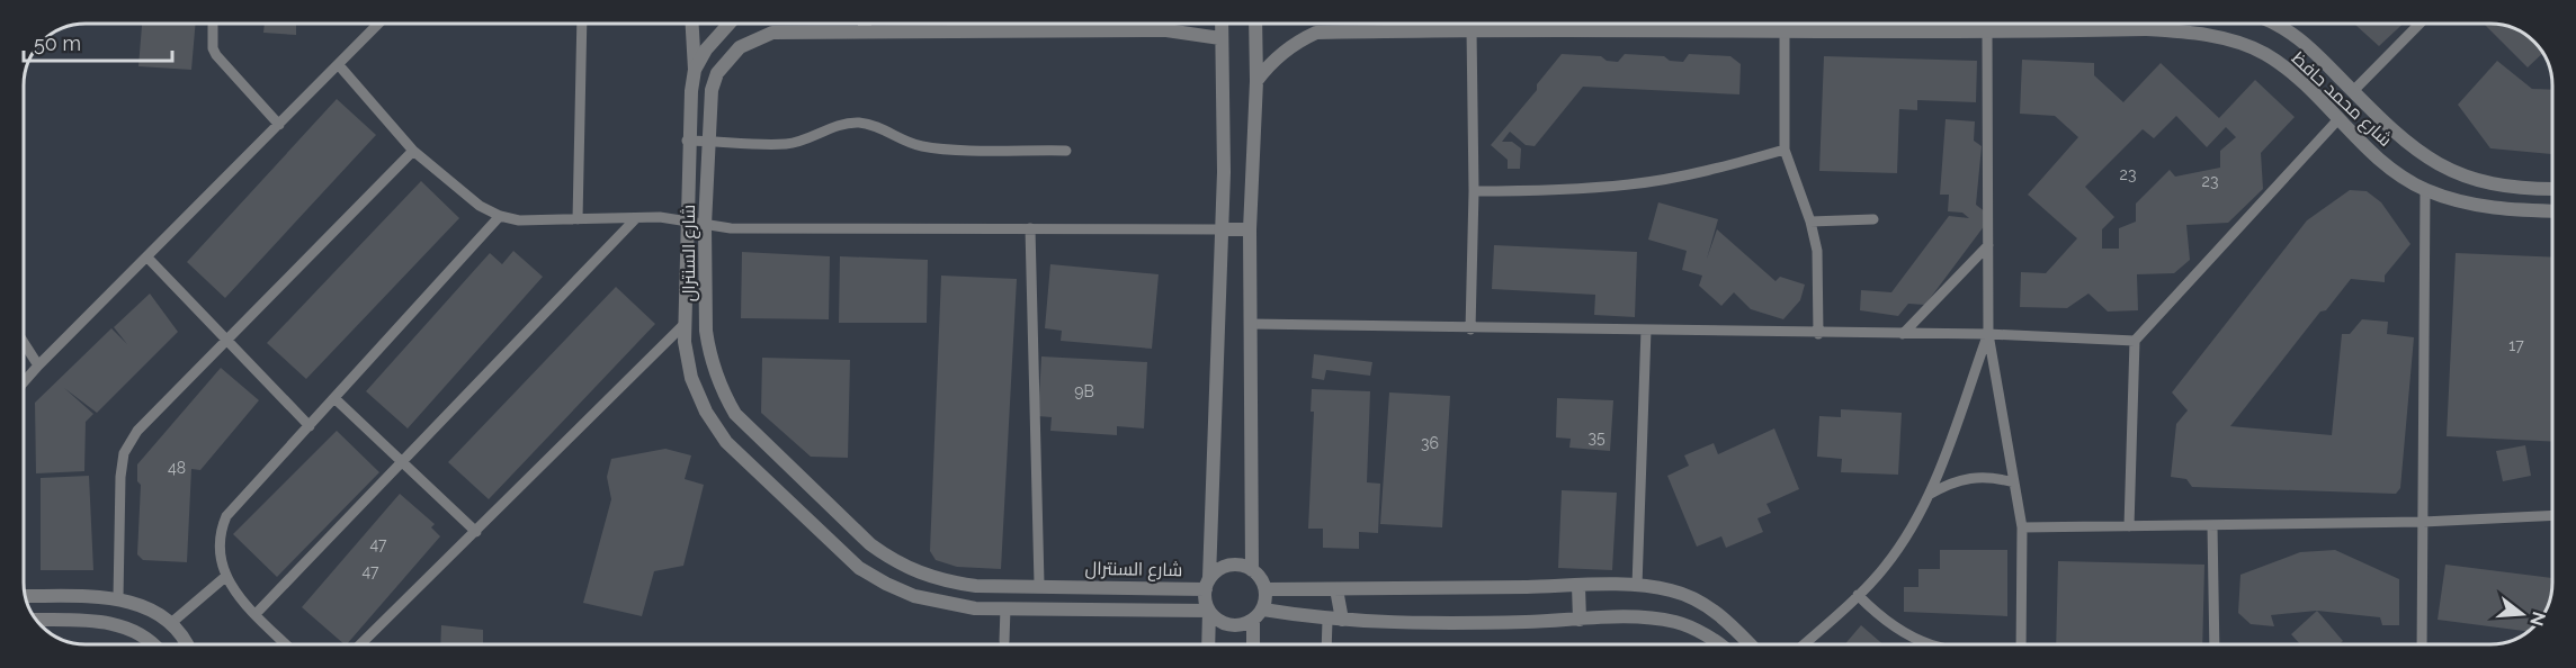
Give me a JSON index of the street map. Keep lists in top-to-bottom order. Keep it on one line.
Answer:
{"streets":{"street":["شارع محمد حافظ","شارع السنترال"]},"house_numbers":["23","23","17","9B","35","36","48","47","47"],"scale_bar":"50 m","north":"right"}
